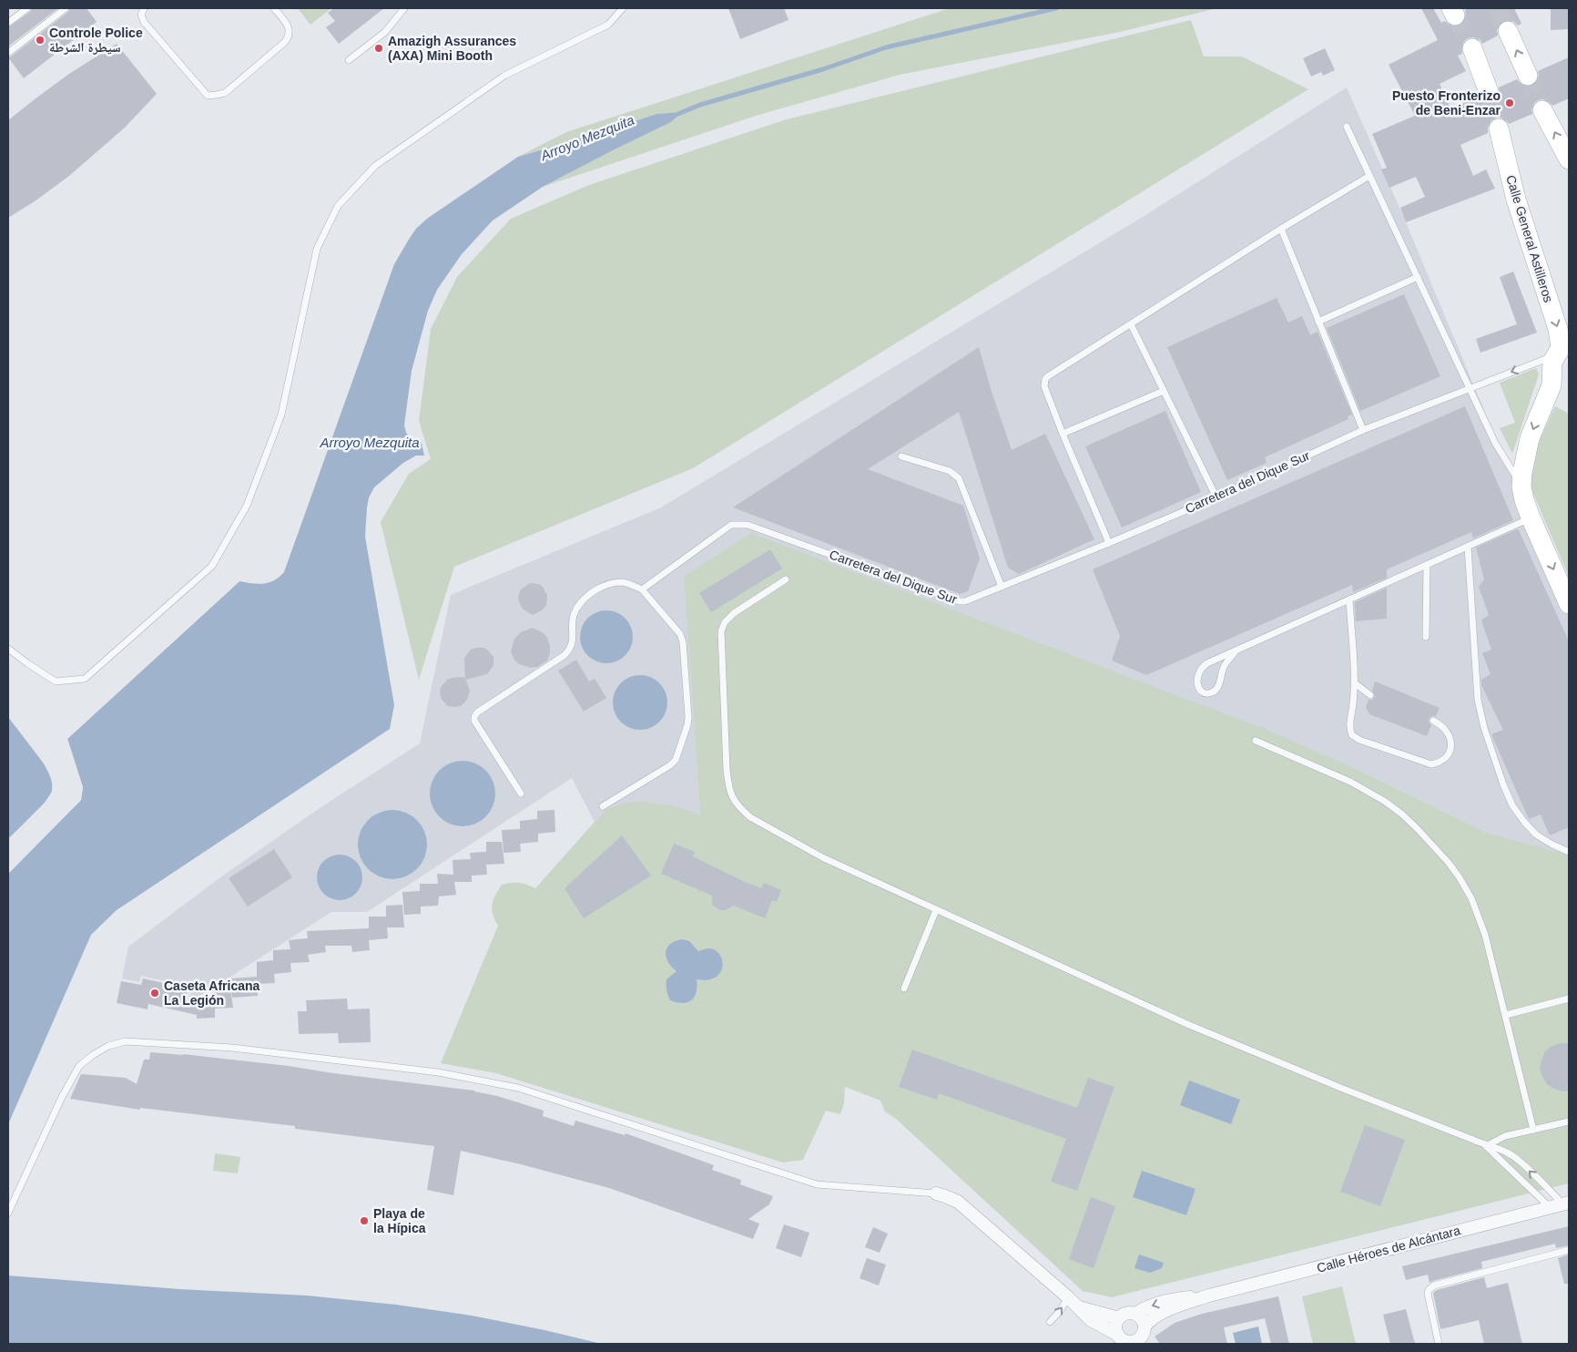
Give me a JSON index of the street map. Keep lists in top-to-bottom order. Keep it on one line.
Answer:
{"streets":{"main road":["Calle General Astilleros"],"street":["Calle Héroes de Alcántara"],"lane":["Carretera del Dique Sur"]},"crossings":[["Calle General Astilleros","Carretera del Dique Sur"]],"one_way":["Calle General Astilleros"],"water":["Arroyo Mezquita"],"places":["Controle Police سيطرة الشرطة","Amazigh Assurances (AXA) Mini Booth","Puesto Fronterizo de Beni-Enzar","Caseta Africana La Legión","Playa de la Hípica"]}
